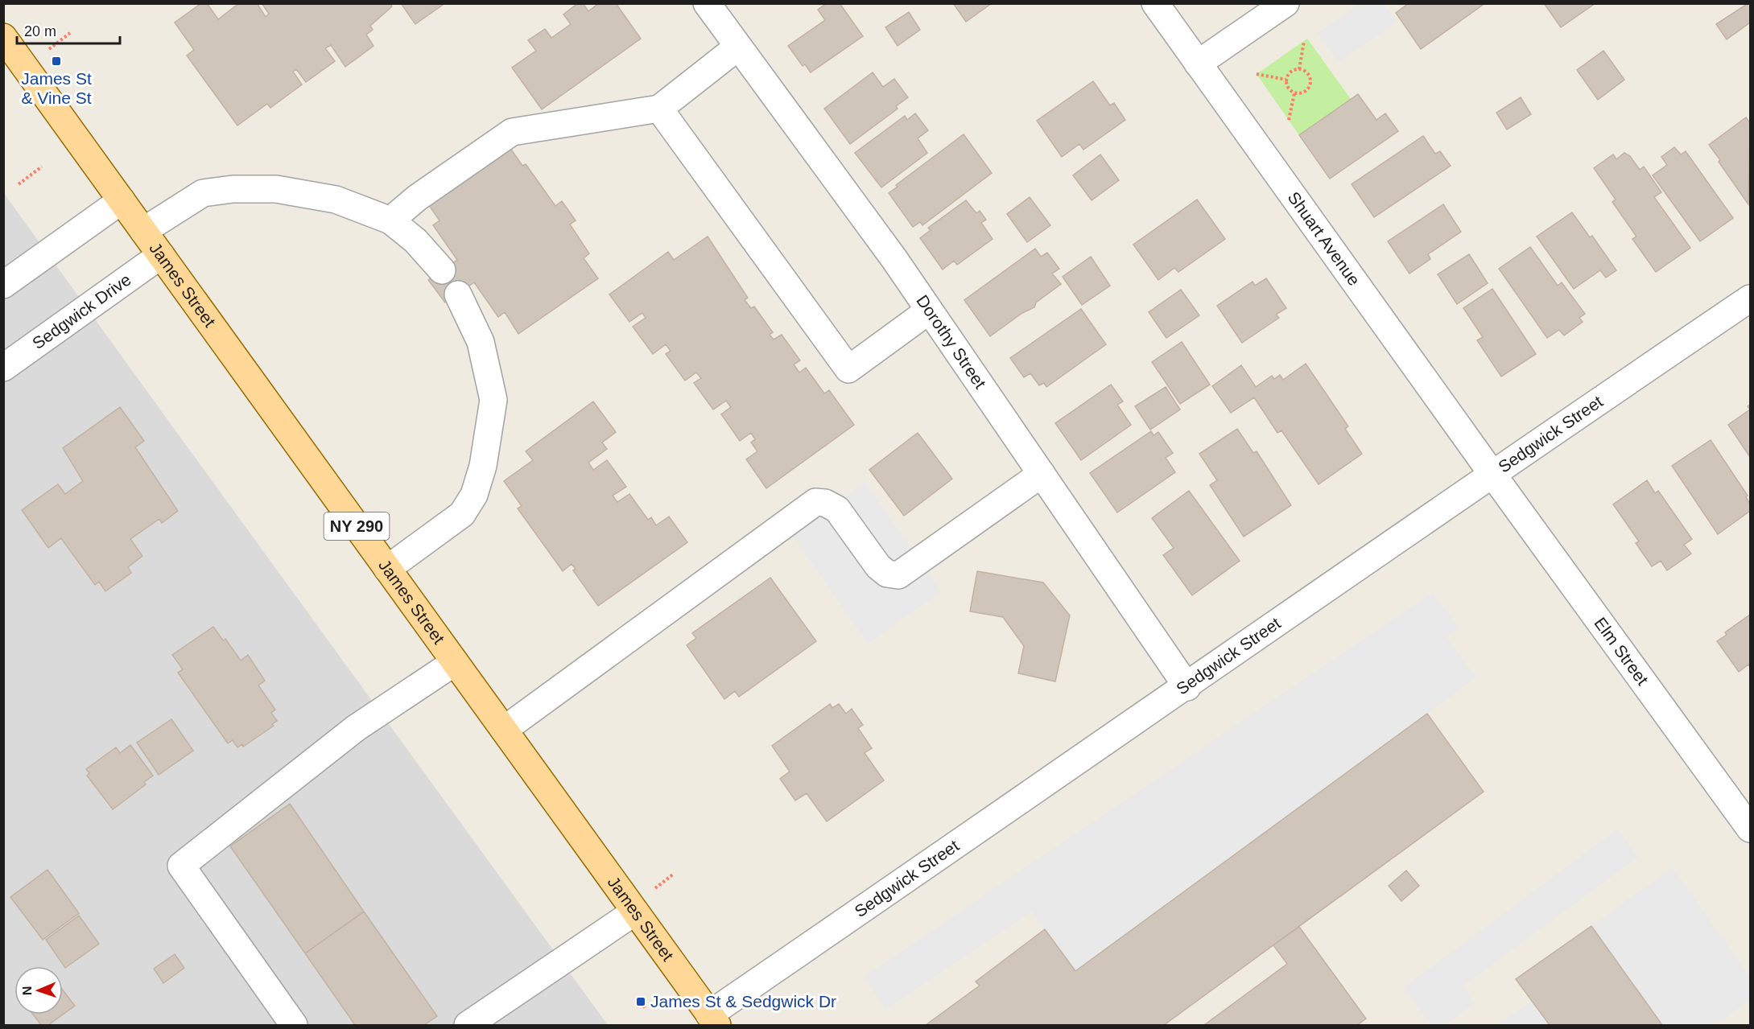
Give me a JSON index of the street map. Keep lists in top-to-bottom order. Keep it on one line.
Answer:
{"streets":{"main road":["James Street","NY 290"],"street":["Shuart Avenue","Sedgwick Drive","Dorothy Street","Sedgwick Street","Elm Street"]},"crossings":[["Shuart Avenue","Sedgwick Street"],["Shuart Avenue","Elm Street"],["James Street","Sedgwick Drive"],["James Street","Sedgwick Street"],["Dorothy Street","Sedgwick Street"],["Sedgwick Street","Elm Street"]],"places":{"transit":["James St & Vine St","James St & Sedgwick Dr"]},"scale_bar":"20 m","north":"left"}
